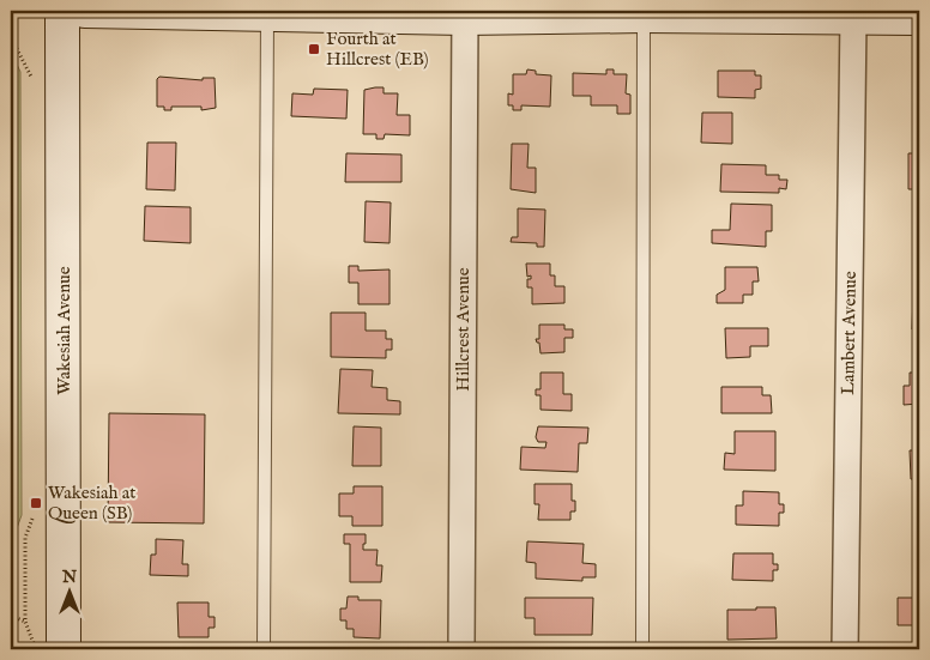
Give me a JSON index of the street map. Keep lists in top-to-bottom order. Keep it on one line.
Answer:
{"streets":{"street":["Hillcrest Avenue","Wakesiah Avenue","Lambert Avenue"]},"places":{"transit":["Fourth at Hillcrest (EB)","Wakesiah at Queen (SB)"]},"north":"top"}
